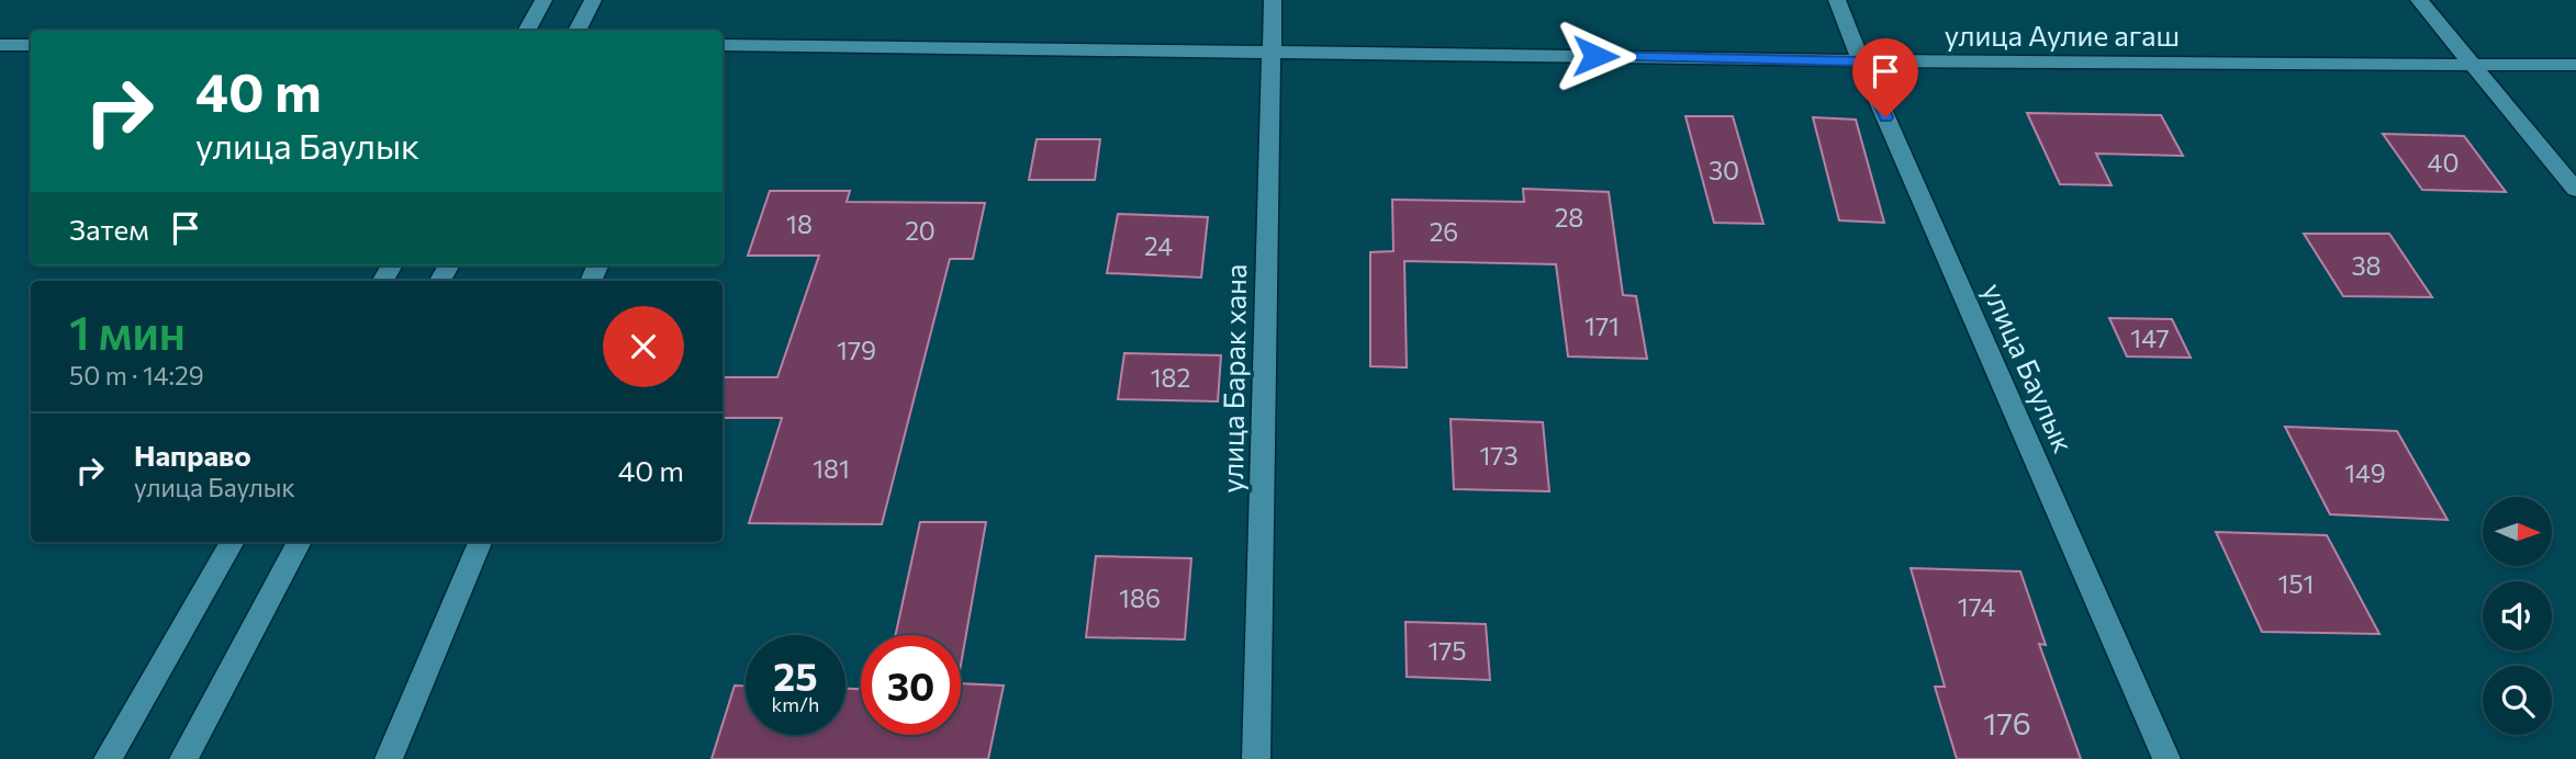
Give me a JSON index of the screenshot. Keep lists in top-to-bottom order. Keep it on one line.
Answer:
{"streets":{"street":["улица Аулие агаш","улица Баулык","улица Барак хана"]},"crossings":[["улица Аулие агаш","улица Баулык"],["улица Аулие агаш","улица Барак хана"]],"house_numbers":["40","30","28","18","20","26","24","38","171","147","179","182","173","181","149","151","186","174","175","176"],"north":"right","page":{"turn":["40 m","улица Баулык"],"then":"Затем","heading":["1 мин","50 m · 14:29"],"list":[{"name":"Направо","note":"улица Баулык","value":"40 m"}],"speed":"25 km/h","limit":"30"}}
